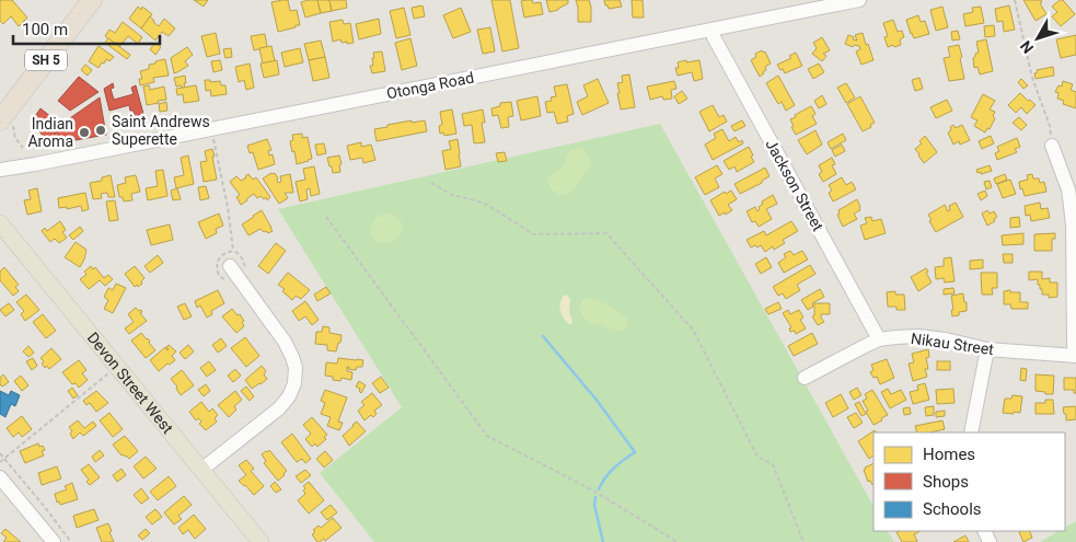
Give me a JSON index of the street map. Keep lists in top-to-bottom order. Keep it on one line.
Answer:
{"streets":{"highway":["SH 5"],"main road":["Devon Street West"],"street":["Otonga Road","Jackson Street","Nikau Street"]},"crossings":[["Otonga Road","Jackson Street"],["Jackson Street","Nikau Street"]],"places":["Saint Andrews Superette","Indian Aroma"],"legend":["Homes","Shops","Schools"],"scale_bar":"100 m","north":"bottom left"}
